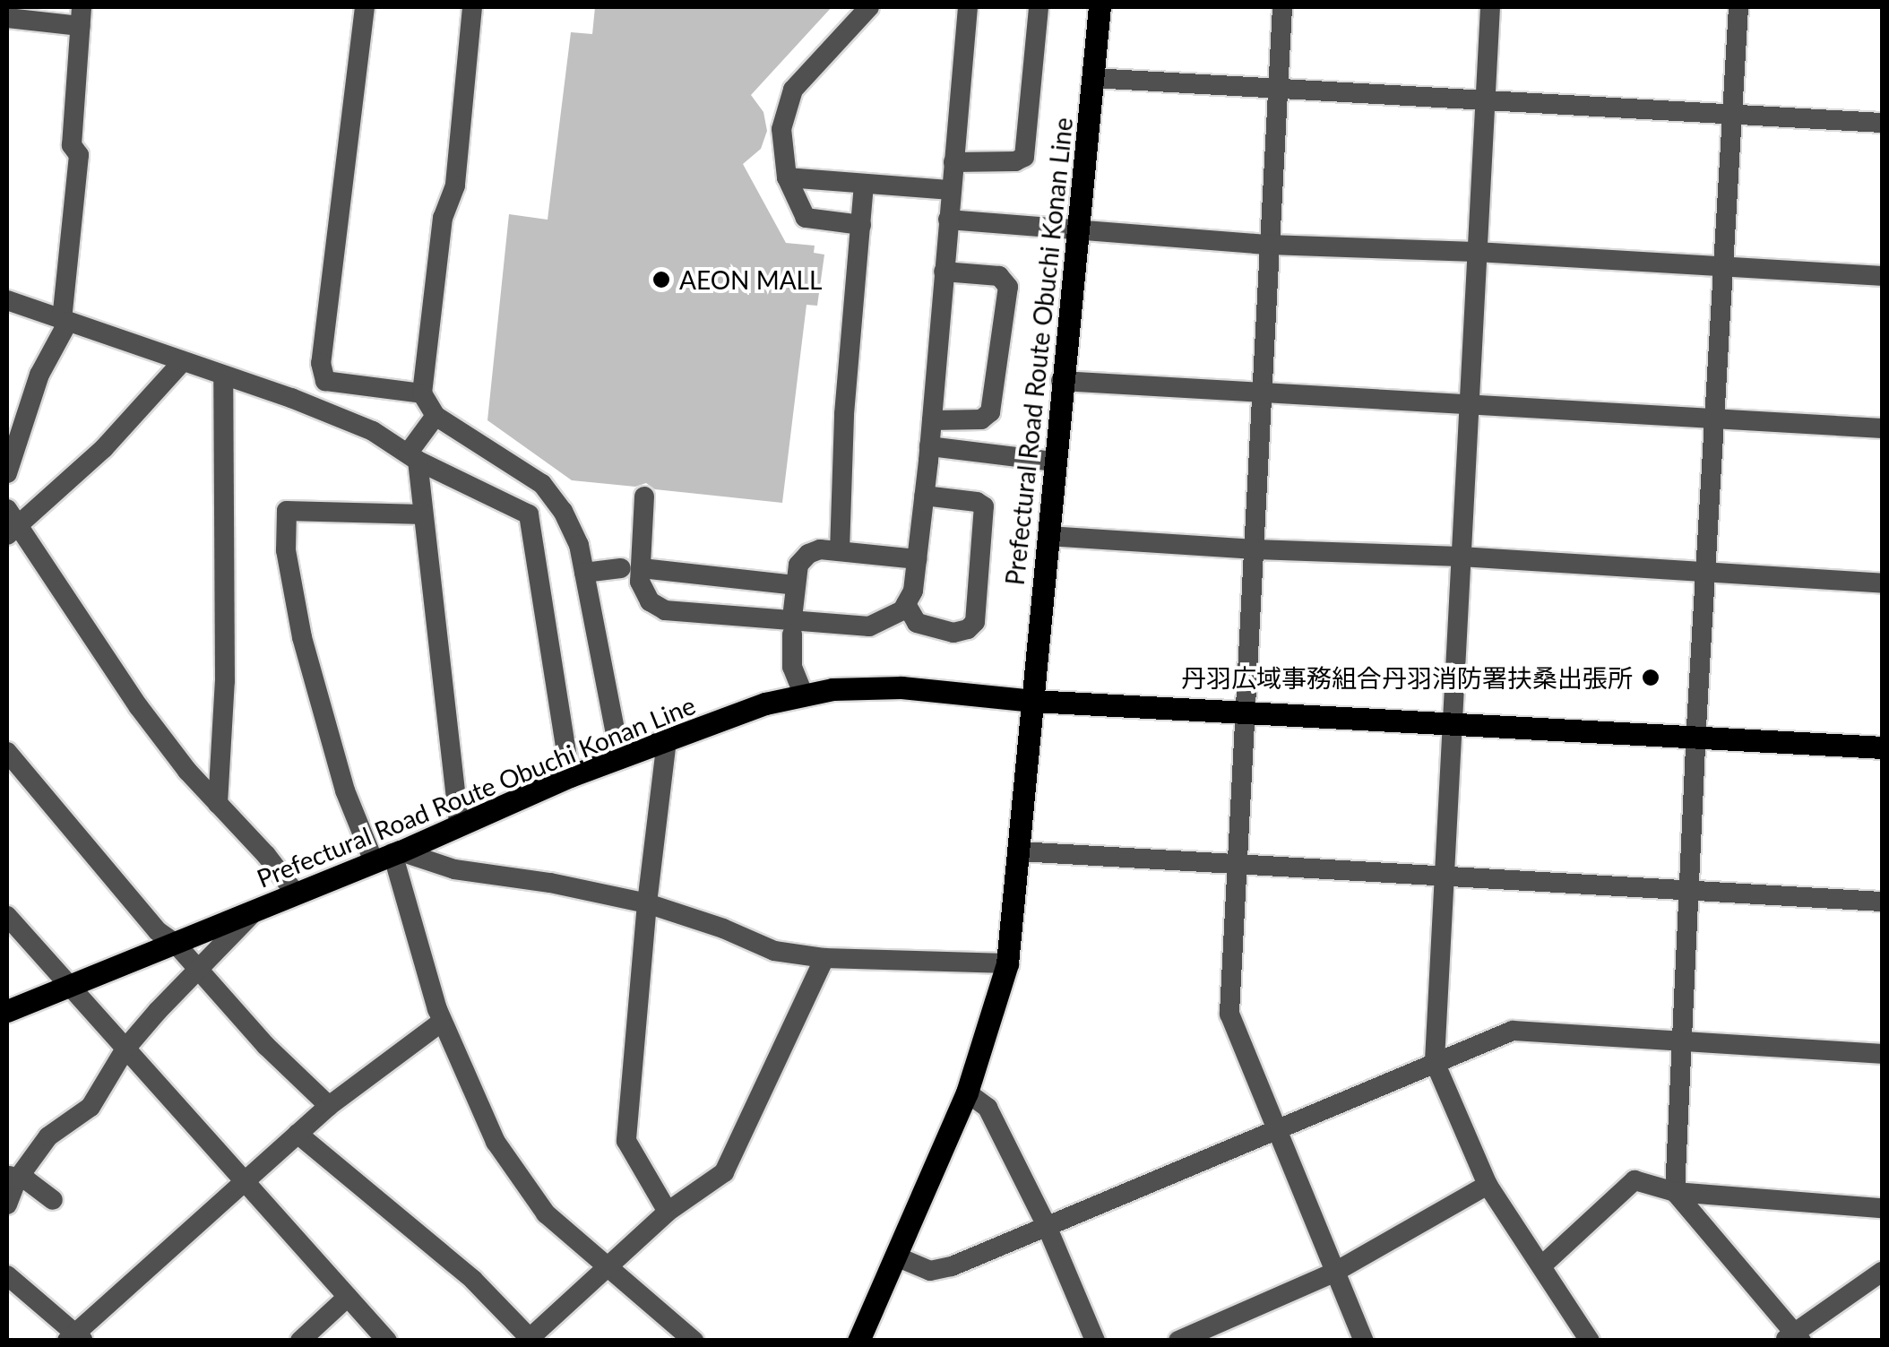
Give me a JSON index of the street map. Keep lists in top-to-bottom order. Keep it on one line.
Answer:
{"streets":{"main road":["Prefectural Road Route Obuchi Konan Line"]},"places":["AEON MALL","丹羽広域事務組合丹羽消防署扶桑出張所"]}
